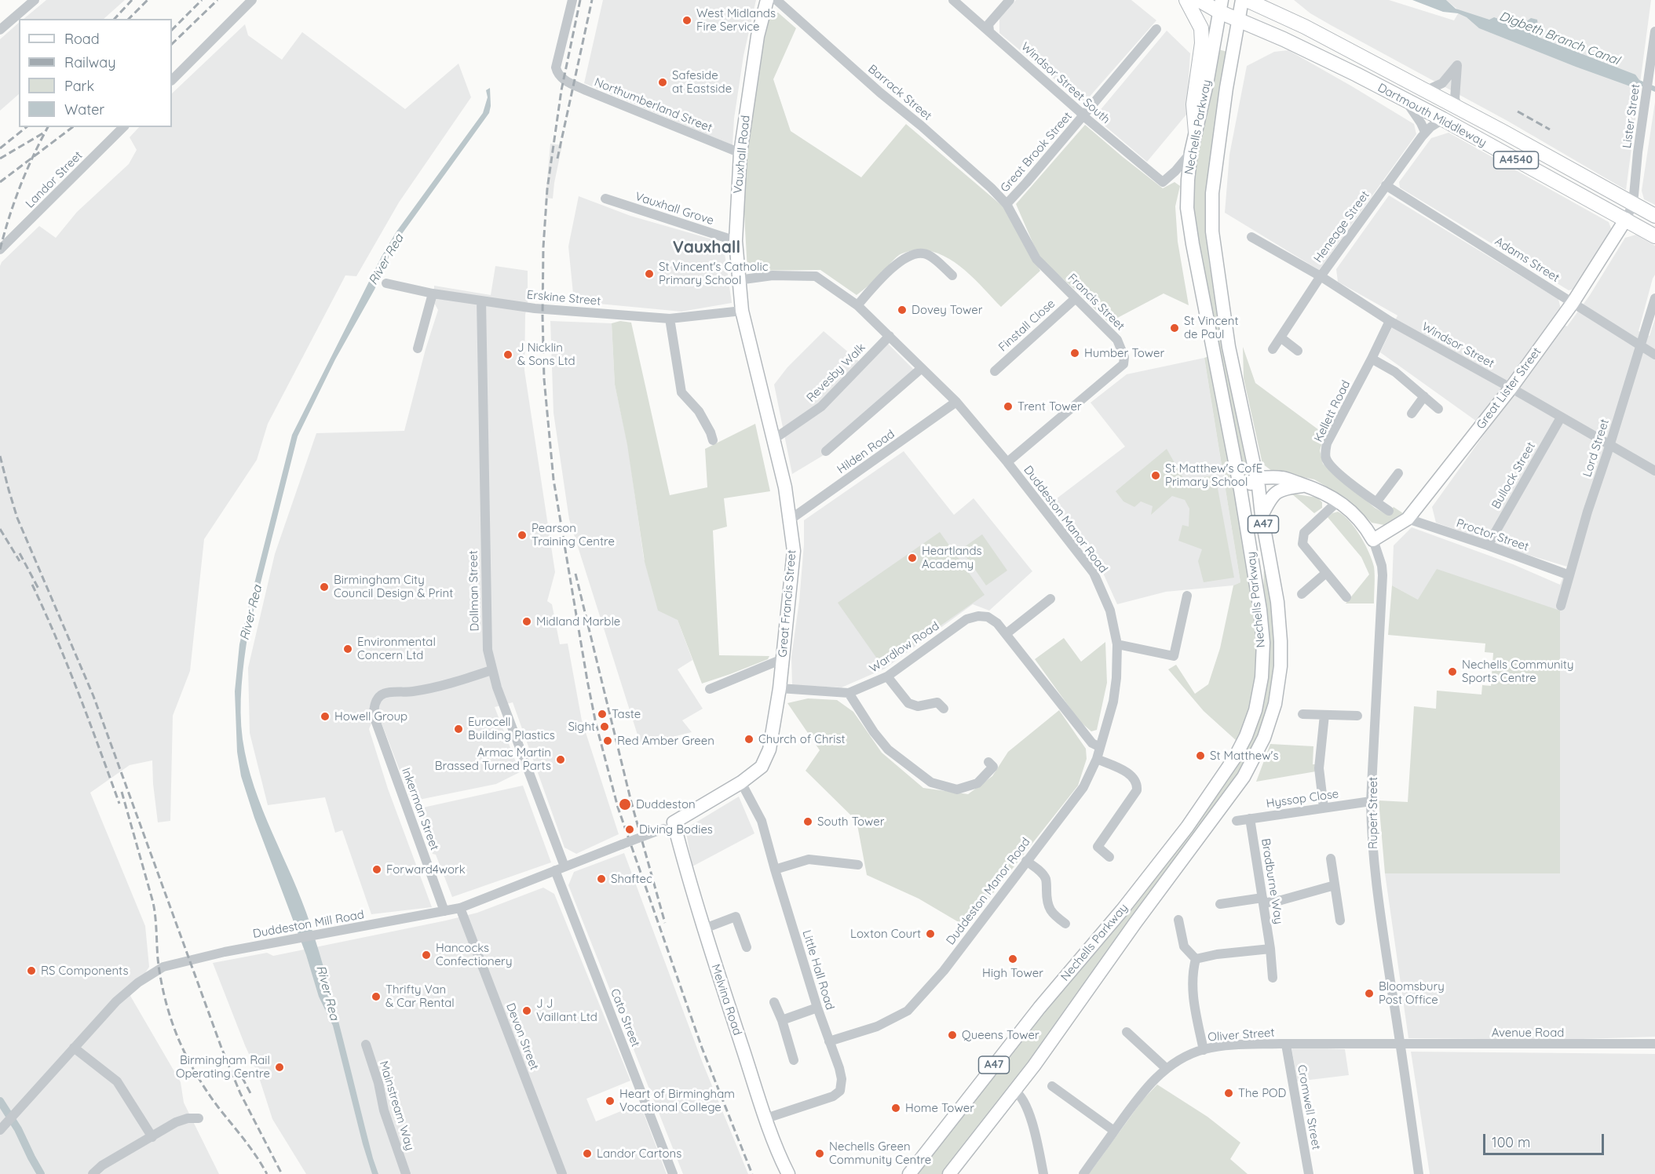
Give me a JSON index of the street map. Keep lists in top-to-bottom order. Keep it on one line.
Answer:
{"streets":{"highway":["Dartmouth Middleway","A4540"],"main road":["Nechells Parkway","Vauxhall Road","Great Lister Street","A47","Great Francis Street","Rupert Street","Melvina Road"],"street":["Windsor Street South","Barrack Street","Northumberland Street","Lister Street","Great Brook Street","Landor Street","Vauxhall Grove","Heneage Street","Adams Street","Erskine Street","Francis Street","Finstall Close","Windsor Street","Revesby Walk","Kellett Road","Lord Street","Hilden Road","Bullock Street","Duddeston Manor Road","Proctor Street","Dollman Street","Wardlow Road","Hyssop Close","Inkerman Street","Bradburne Way","Duddeston Mill Road","Little Hall Road","Cato Street","Avenue Road","Oliver Street","Devon Street","Mainstream Way","Cromwell Street"]},"crossings":[["Windsor Street South","Nechells Parkway"],["Windsor Street South","Great Brook Street"],["Barrack Street","Great Brook Street"],["Barrack Street","Francis Street"],["Northumberland Street","Vauxhall Road"],["Dartmouth Middleway","Lister Street"],["Dartmouth Middleway","Nechells Parkway"],["Dartmouth Middleway","A4540"],["Dartmouth Middleway","Heneage Street"],["Dartmouth Middleway","Great Lister Street"],["Nechells Parkway","A4540"],["Nechells Parkway","Rupert Street"],["Great Brook Street","Francis Street"],["Vauxhall Road","Vauxhall Grove"],["Vauxhall Road","Erskine Street"],["Vauxhall Road","Duddeston Manor Road"],["Vauxhall Road","Great Francis Street"],["Heneage Street","Adams Street"],["Heneage Street","Windsor Street"],["Adams Street","Great Lister Street"],["Adams Street","Lord Street"],["Erskine Street","Dollman Street"],["Erskine Street","Great Francis Street"],["Francis Street","Finstall Close"],["Francis Street","Duddeston Manor Road"],["Windsor Street","Great Lister Street"],["Windsor Street","Kellett Road"],["Windsor Street","Lord Street"],["Windsor Street","Bullock Street"],["Revesby Walk","Duddeston Manor Road"],["Revesby Walk","Great Francis Street"],["Great Lister Street","Proctor Street"],["Great Lister Street","Rupert Street"],["Lord Street","Proctor Street"],["Hilden Road","Duddeston Manor Road"],["Hilden Road","Great Francis Street"],["Bullock Street","Proctor Street"],["Duddeston Manor Road","Wardlow Road"],["Duddeston Manor Road","Little Hall Road"],["Dollman Street","Inkerman Street"],["Dollman Street","Duddeston Mill Road"],["Dollman Street","Cato Street"],["Great Francis Street","Wardlow Road"],["Great Francis Street","Duddeston Mill Road"],["Great Francis Street","Little Hall Road"],["Great Francis Street","Melvina Road"],["Hyssop Close","Rupert Street"],["Hyssop Close","Bradburne Way"],["Inkerman Street","Duddeston Mill Road"],["Rupert Street","Avenue Road"],["Rupert Street","Oliver Street"],["Duddeston Mill Road","Melvina Road"],["Duddeston Mill Road","Cato Street"],["Duddeston Mill Road","Devon Street"],["Little Hall Road","Melvina Road"],["Avenue Road","Oliver Street"],["Oliver Street","Cromwell Street"]],"districts":["Vauxhall"],"water":["Digbeth Branch Canal","River Rea"],"places":["West Midlands Fire Service","Safeside at Eastside","St Vincent's Catholic Primary School","Dovey Tower","St Vincent de Paul","Humber Tower","J Nicklin & Sons Ltd","Trent Tower","St Matthew's CofE Primary School","Pearson Training Centre","Heartlands Academy","Birmingham City Council Design & Print","Midland Marble","Environmental Concern Ltd","Nechells Community Sports Centre","Taste","Howell Group","Sight","Eurocell Building Plastics","Church of Christ","Red Amber Green","St Matthew's","Armac Martin Brassed Turned Parts","Duddeston","South Tower","Diving Bodies","Forward4work","Shaftec","Loxton Court","Hancocks Confectionery","High Tower","RS Components","Bloomsbury Post Office","Thrifty Van & Car Rental","J J Vaillant Ltd","Queens Tower","Birmingham Rail Operating Centre","The POD","Heart of Birmingham Vocational College","Home Tower","Landor Cartons","Nechells Green Community Centre"],"legend":["Road","Railway","Park","Water"],"scale_bar":"100 m"}
